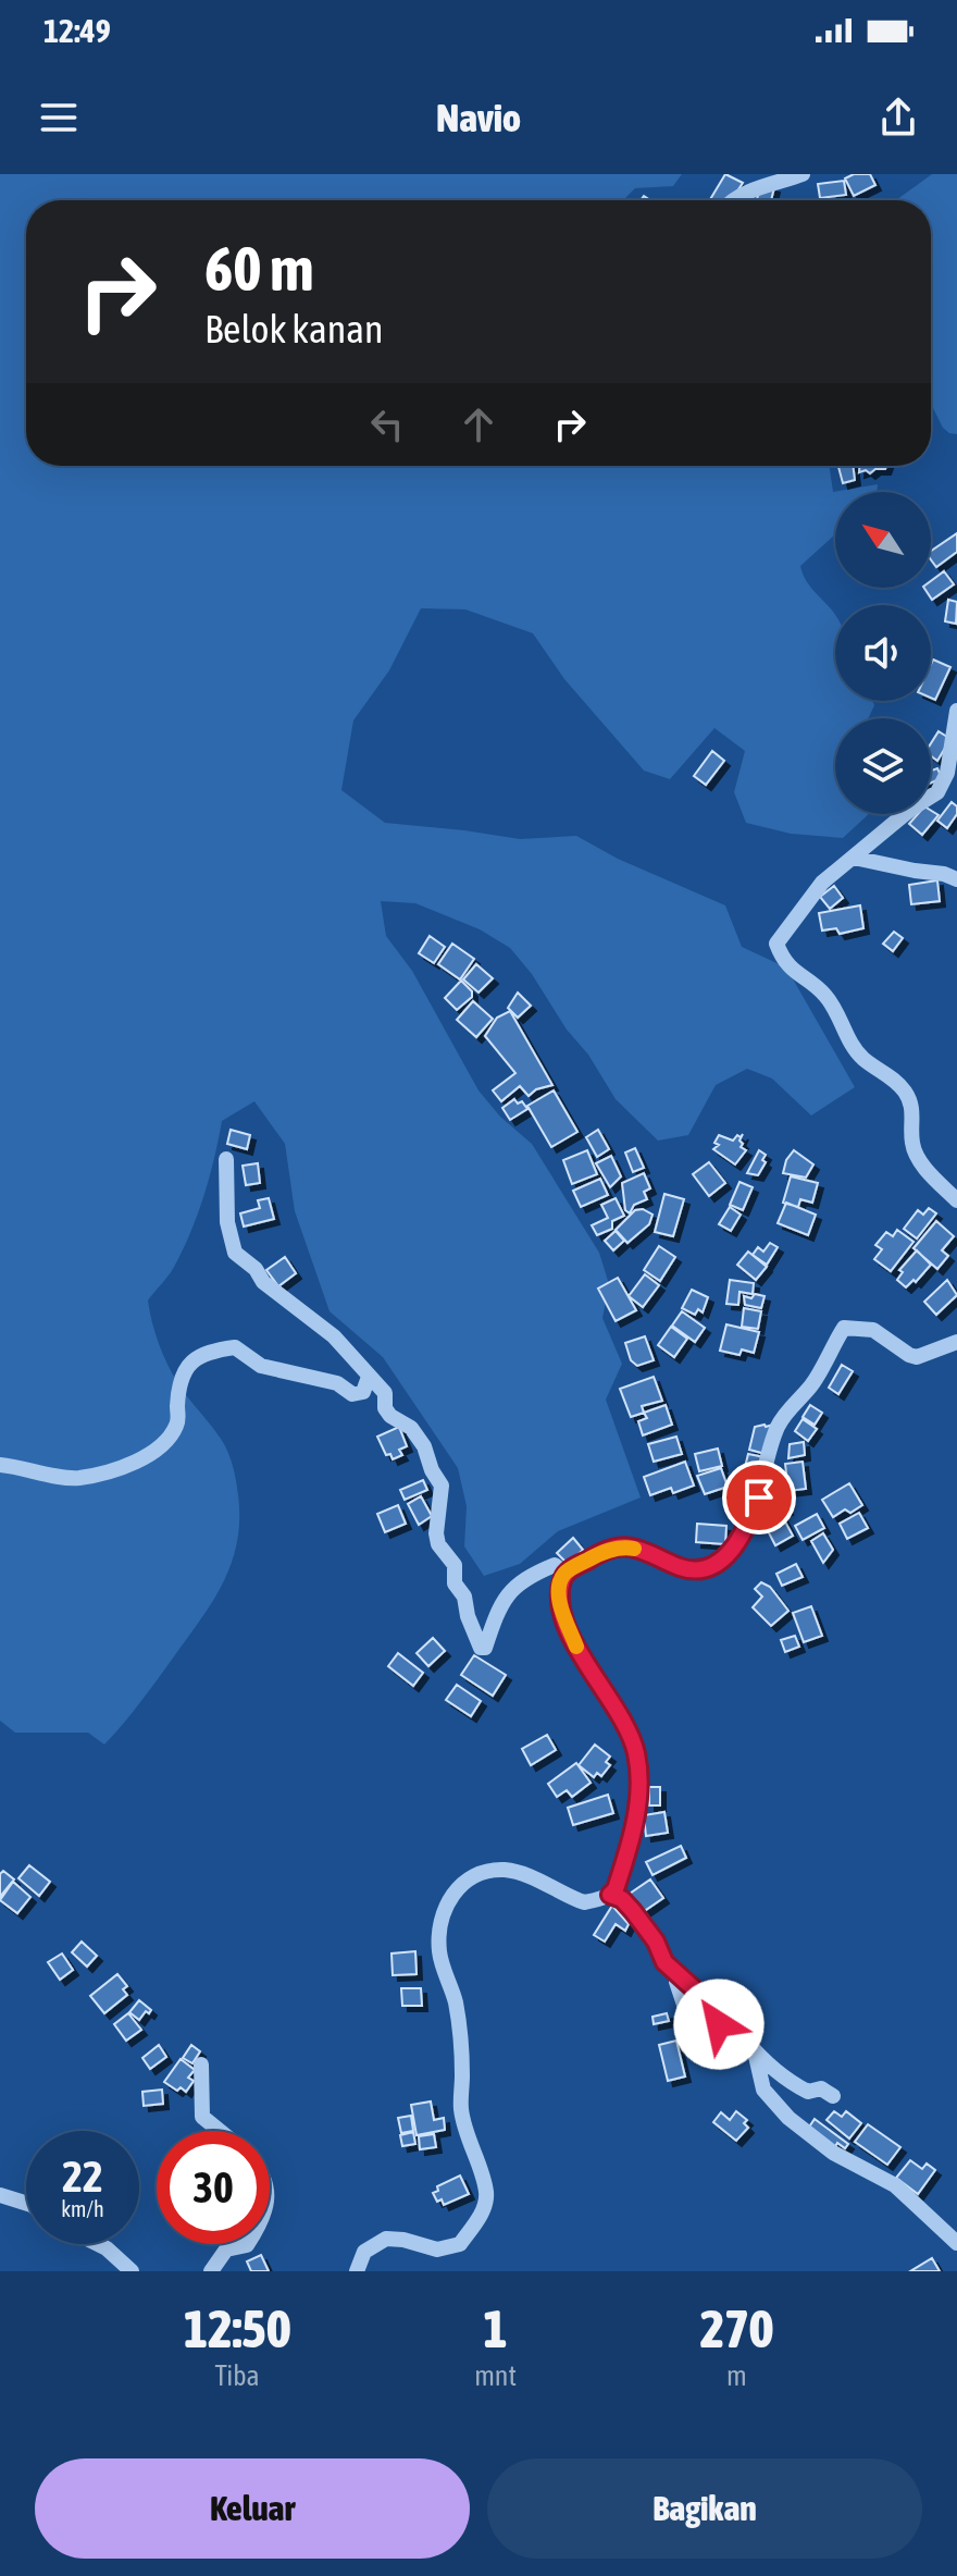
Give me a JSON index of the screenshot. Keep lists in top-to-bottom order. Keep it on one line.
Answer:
{"north":"top left","page":{"status":"12:49","header":"Navio","turn":["60 m","Belok kanan"],"speed":"22 km/h","limit":"30","eta":["12:50","Tiba","1","mnt","270","m"],"buttons":["Keluar","Bagikan"]}}
